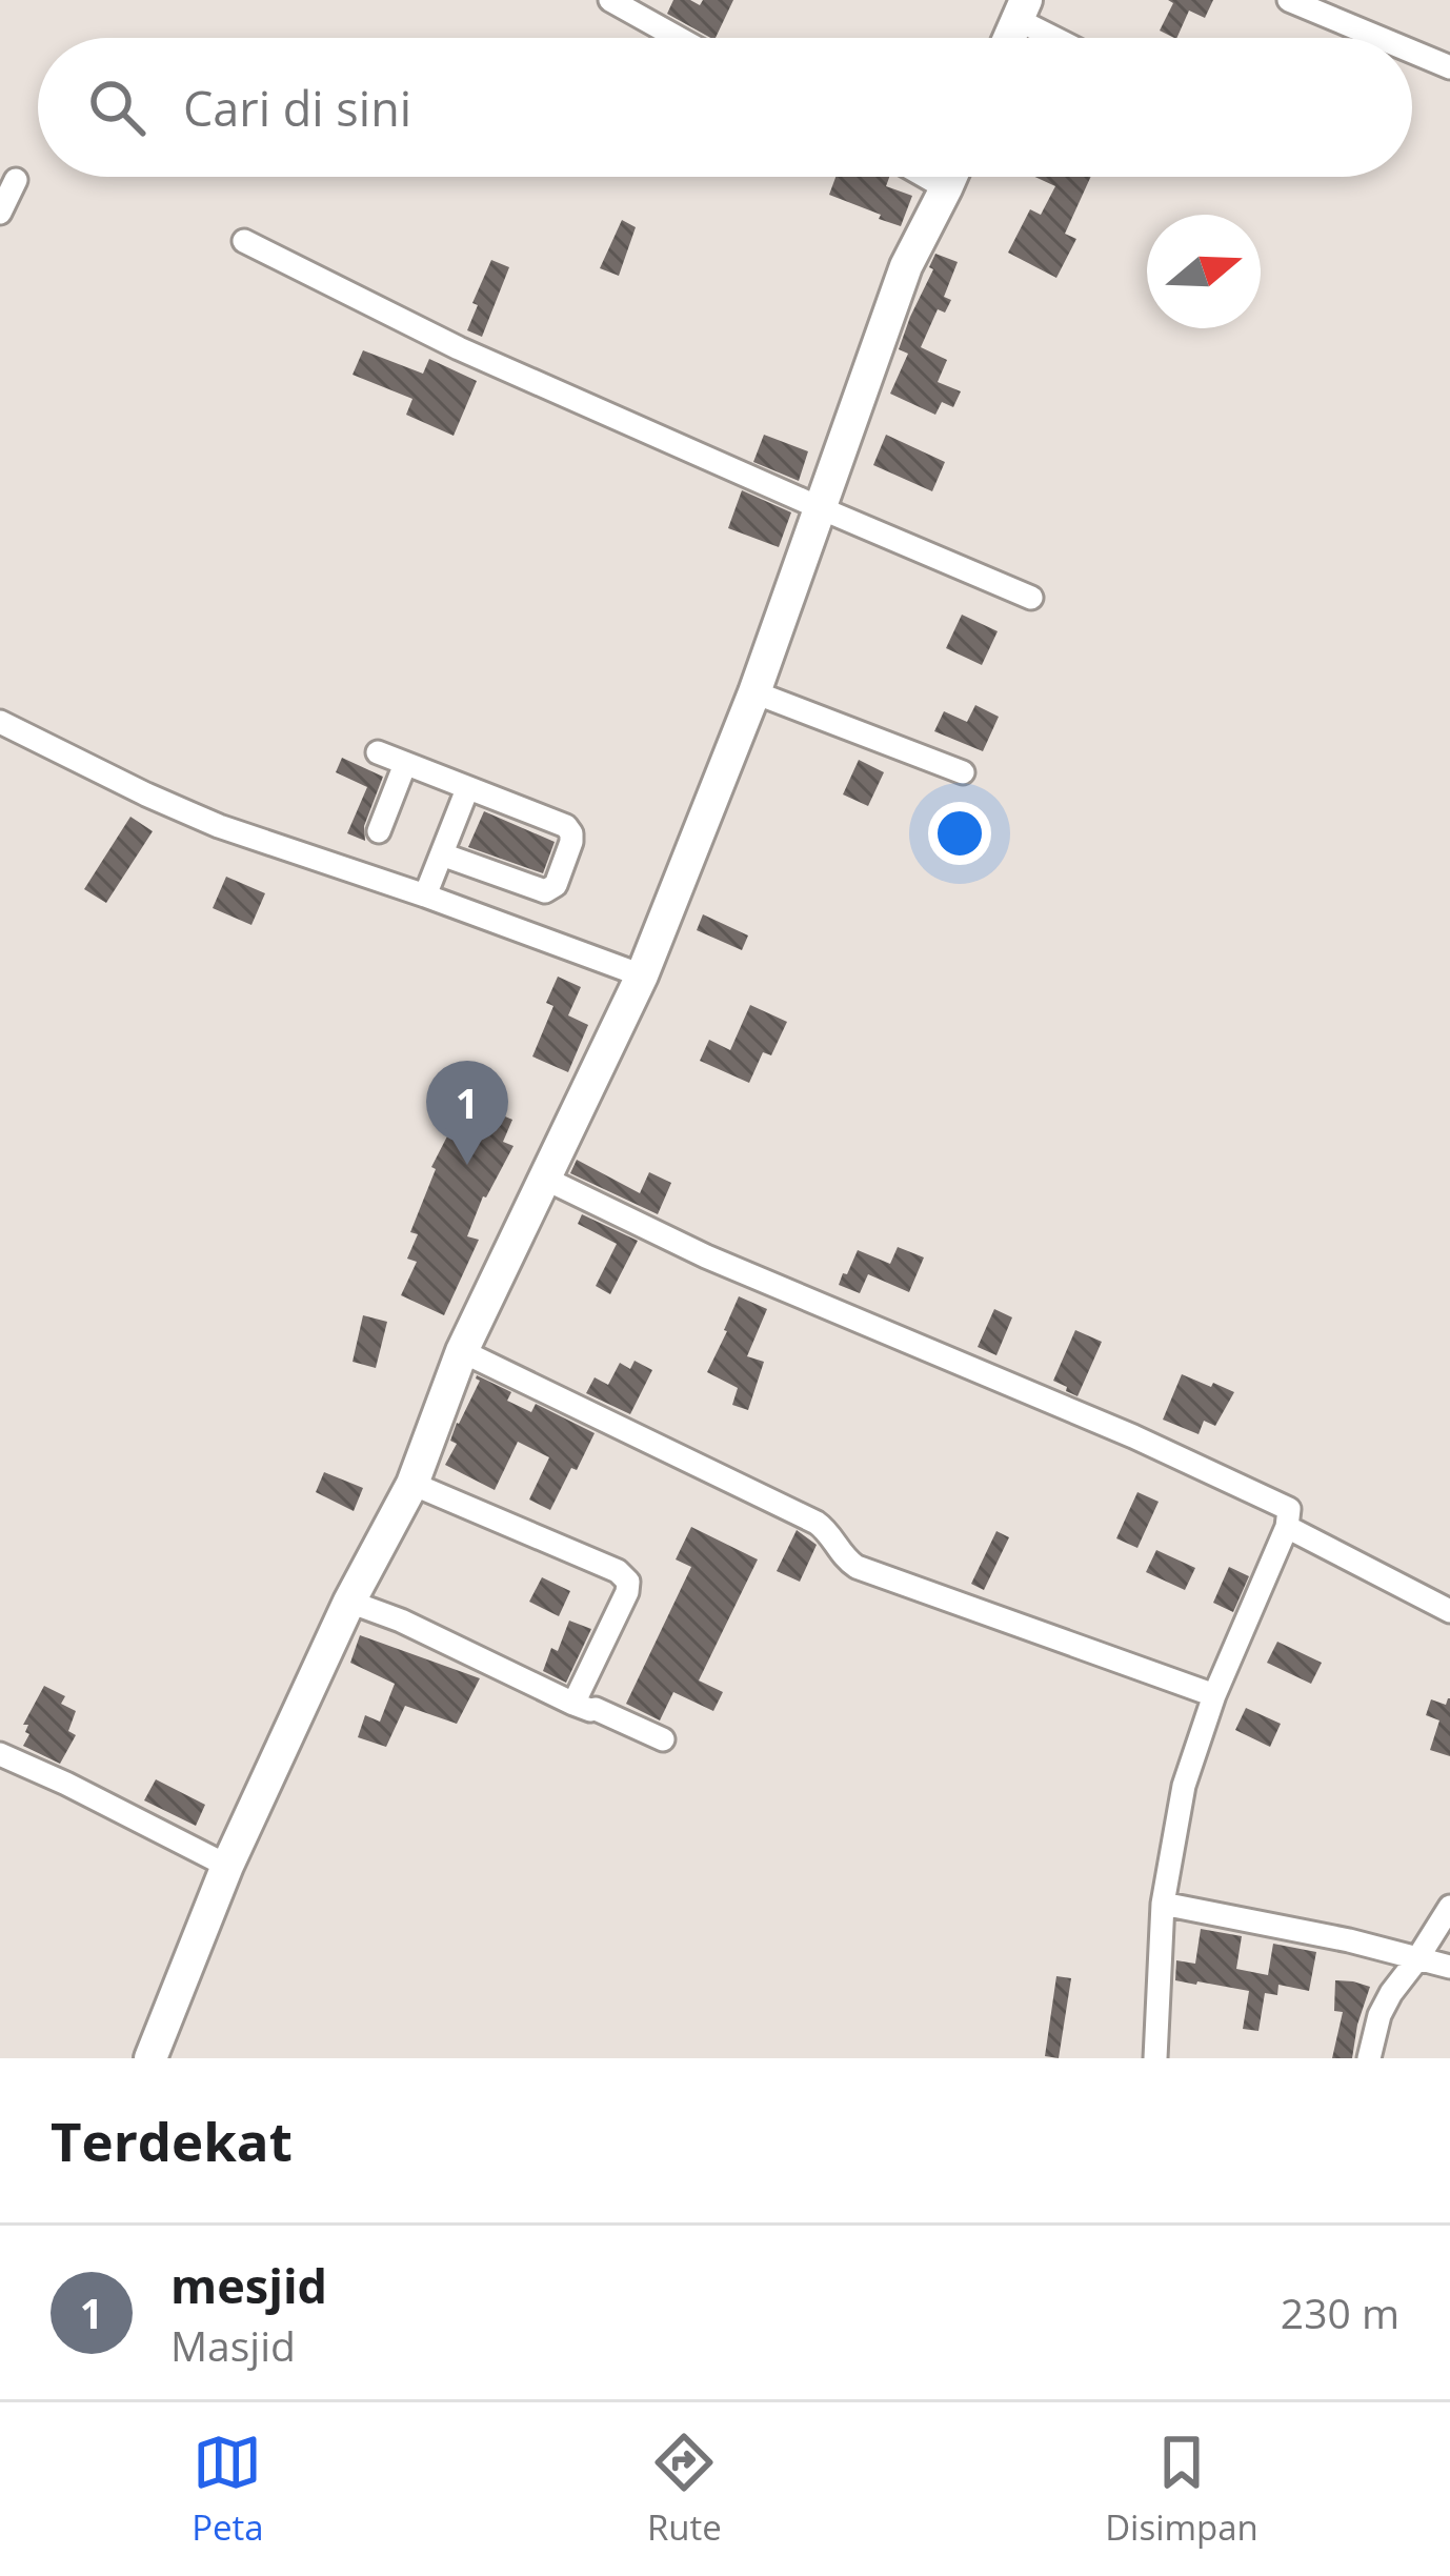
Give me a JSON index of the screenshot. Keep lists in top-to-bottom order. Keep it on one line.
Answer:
{"north":"right","page":{"search":"Cari di sini","pins":"1","heading":"Terdekat","list":[{"mark":"1","name":"mesjid","note":"Masjid","value":"230 m"}],"nav":["Peta","Rute","Disimpan"]}}
